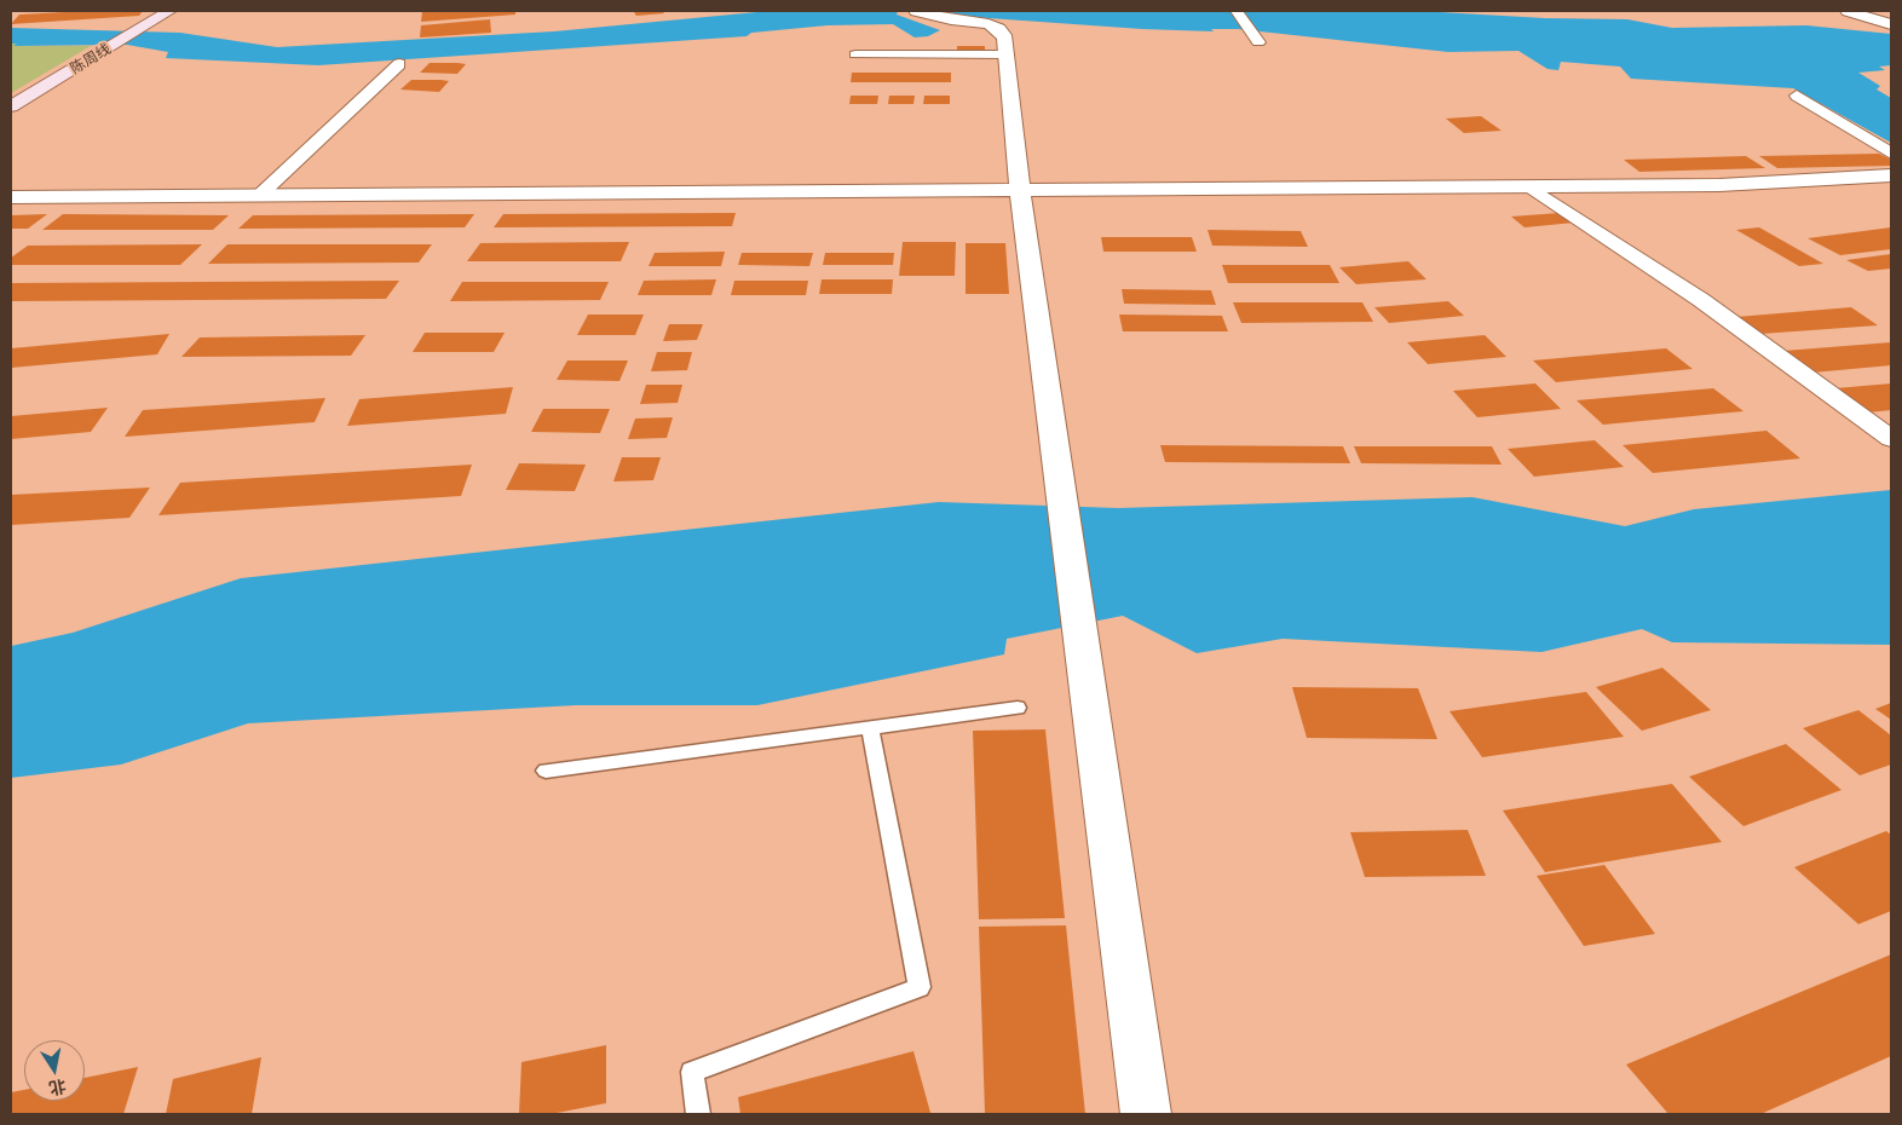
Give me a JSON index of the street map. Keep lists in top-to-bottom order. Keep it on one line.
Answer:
{"streets":{"main road":["陈周线"]},"north":"bottom"}
